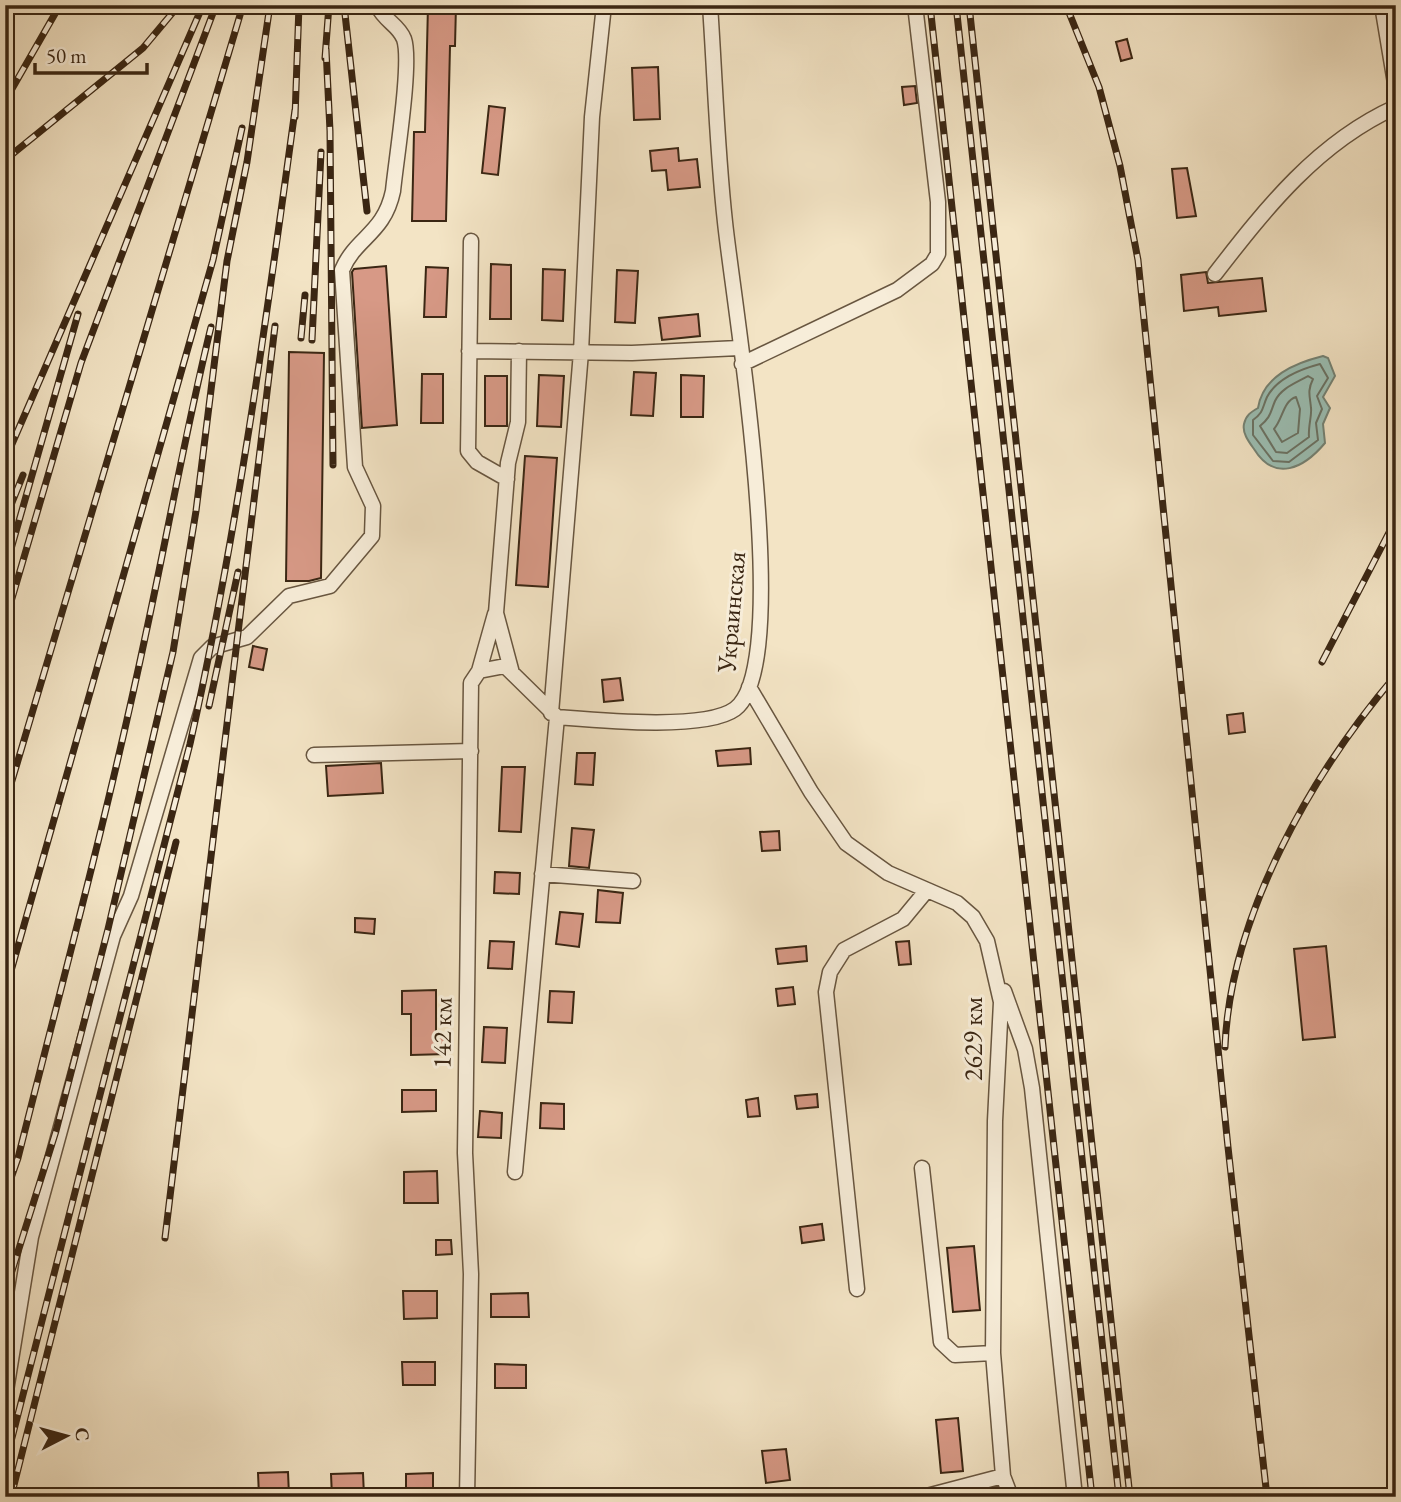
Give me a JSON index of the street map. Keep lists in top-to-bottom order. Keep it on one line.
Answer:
{"streets":{"street":["Украинская","142 км","2629 км"]},"crossings":[["Украинская","2629 км"]],"scale_bar":"50 m","north":"right"}
